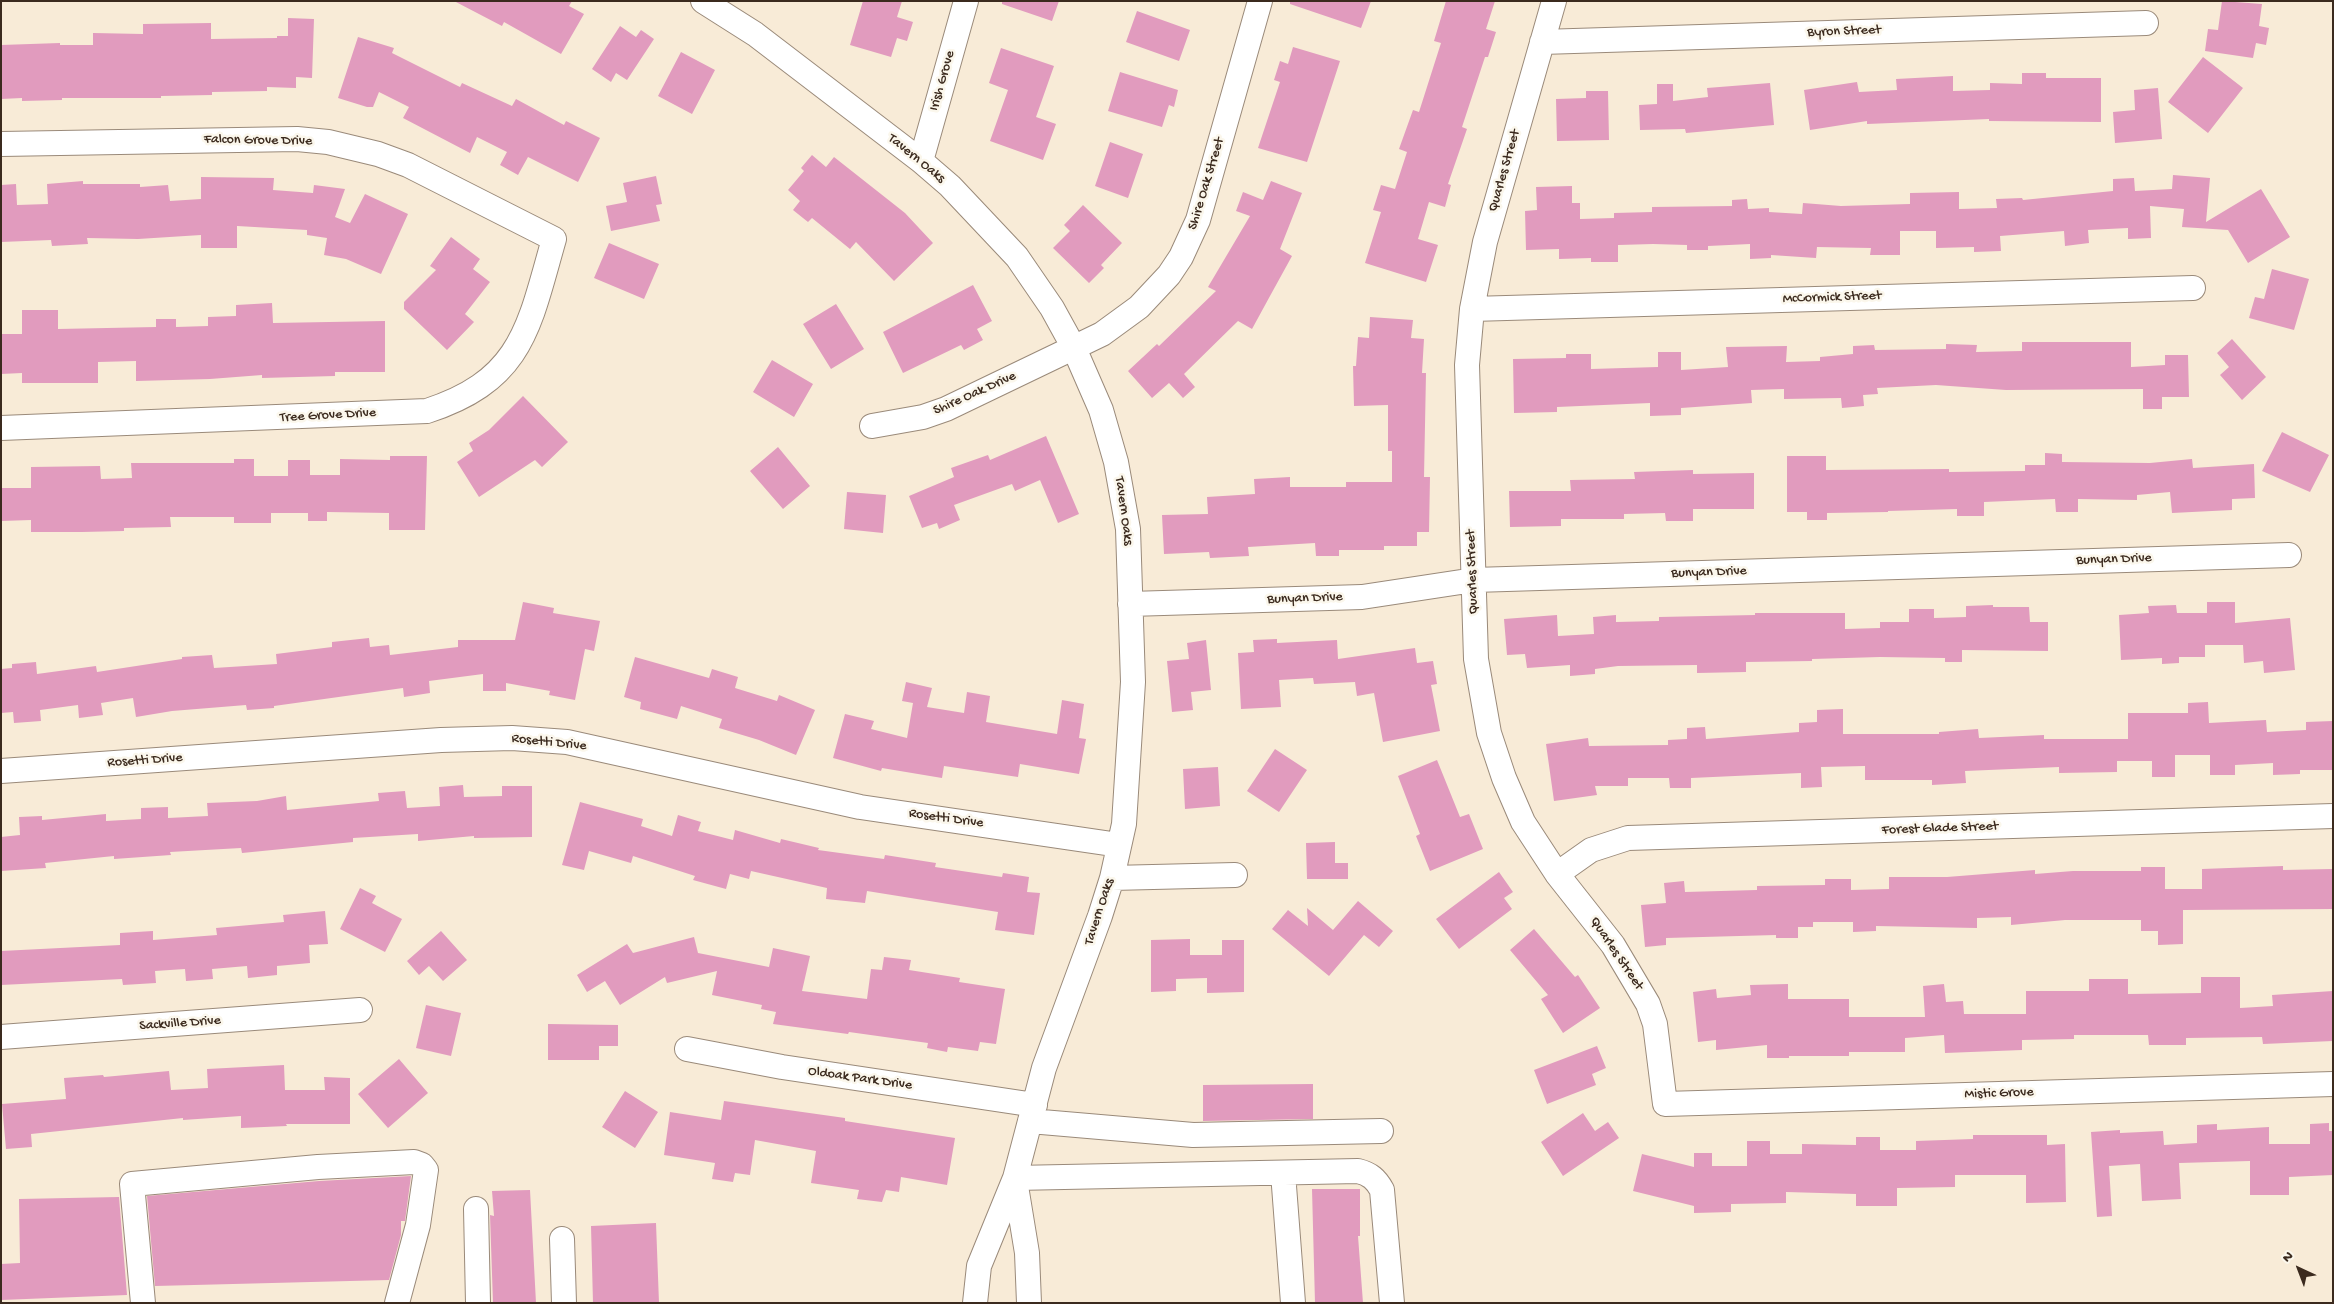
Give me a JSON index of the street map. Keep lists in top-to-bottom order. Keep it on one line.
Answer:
{"streets":{"street":["Byron Street","Irish Grove","Falcon Grove Drive","Tavern Oaks","Quarles Street","Shire Oak Street","McCormick Street","Shire Oak Drive","Tree Grove Drive","Bunyan Drive","Rosetti Drive","Forest Glade Street","Sackville Drive","Oldoak Park Drive","Mistic Grove"]},"crossings":[["Byron Street","Quarles Street"],["Irish Grove","Tavern Oaks"],["Falcon Grove Drive","Tree Grove Drive"],["Tavern Oaks","Shire Oak Street"],["Tavern Oaks","Shire Oak Drive"],["Tavern Oaks","Bunyan Drive"],["Tavern Oaks","Rosetti Drive"],["Tavern Oaks","Oldoak Park Drive"],["Quarles Street","McCormick Street"],["Quarles Street","Bunyan Drive"],["Quarles Street","Forest Glade Street"],["Quarles Street","Mistic Grove"],["Shire Oak Street","Shire Oak Drive"]],"north":"top left"}
